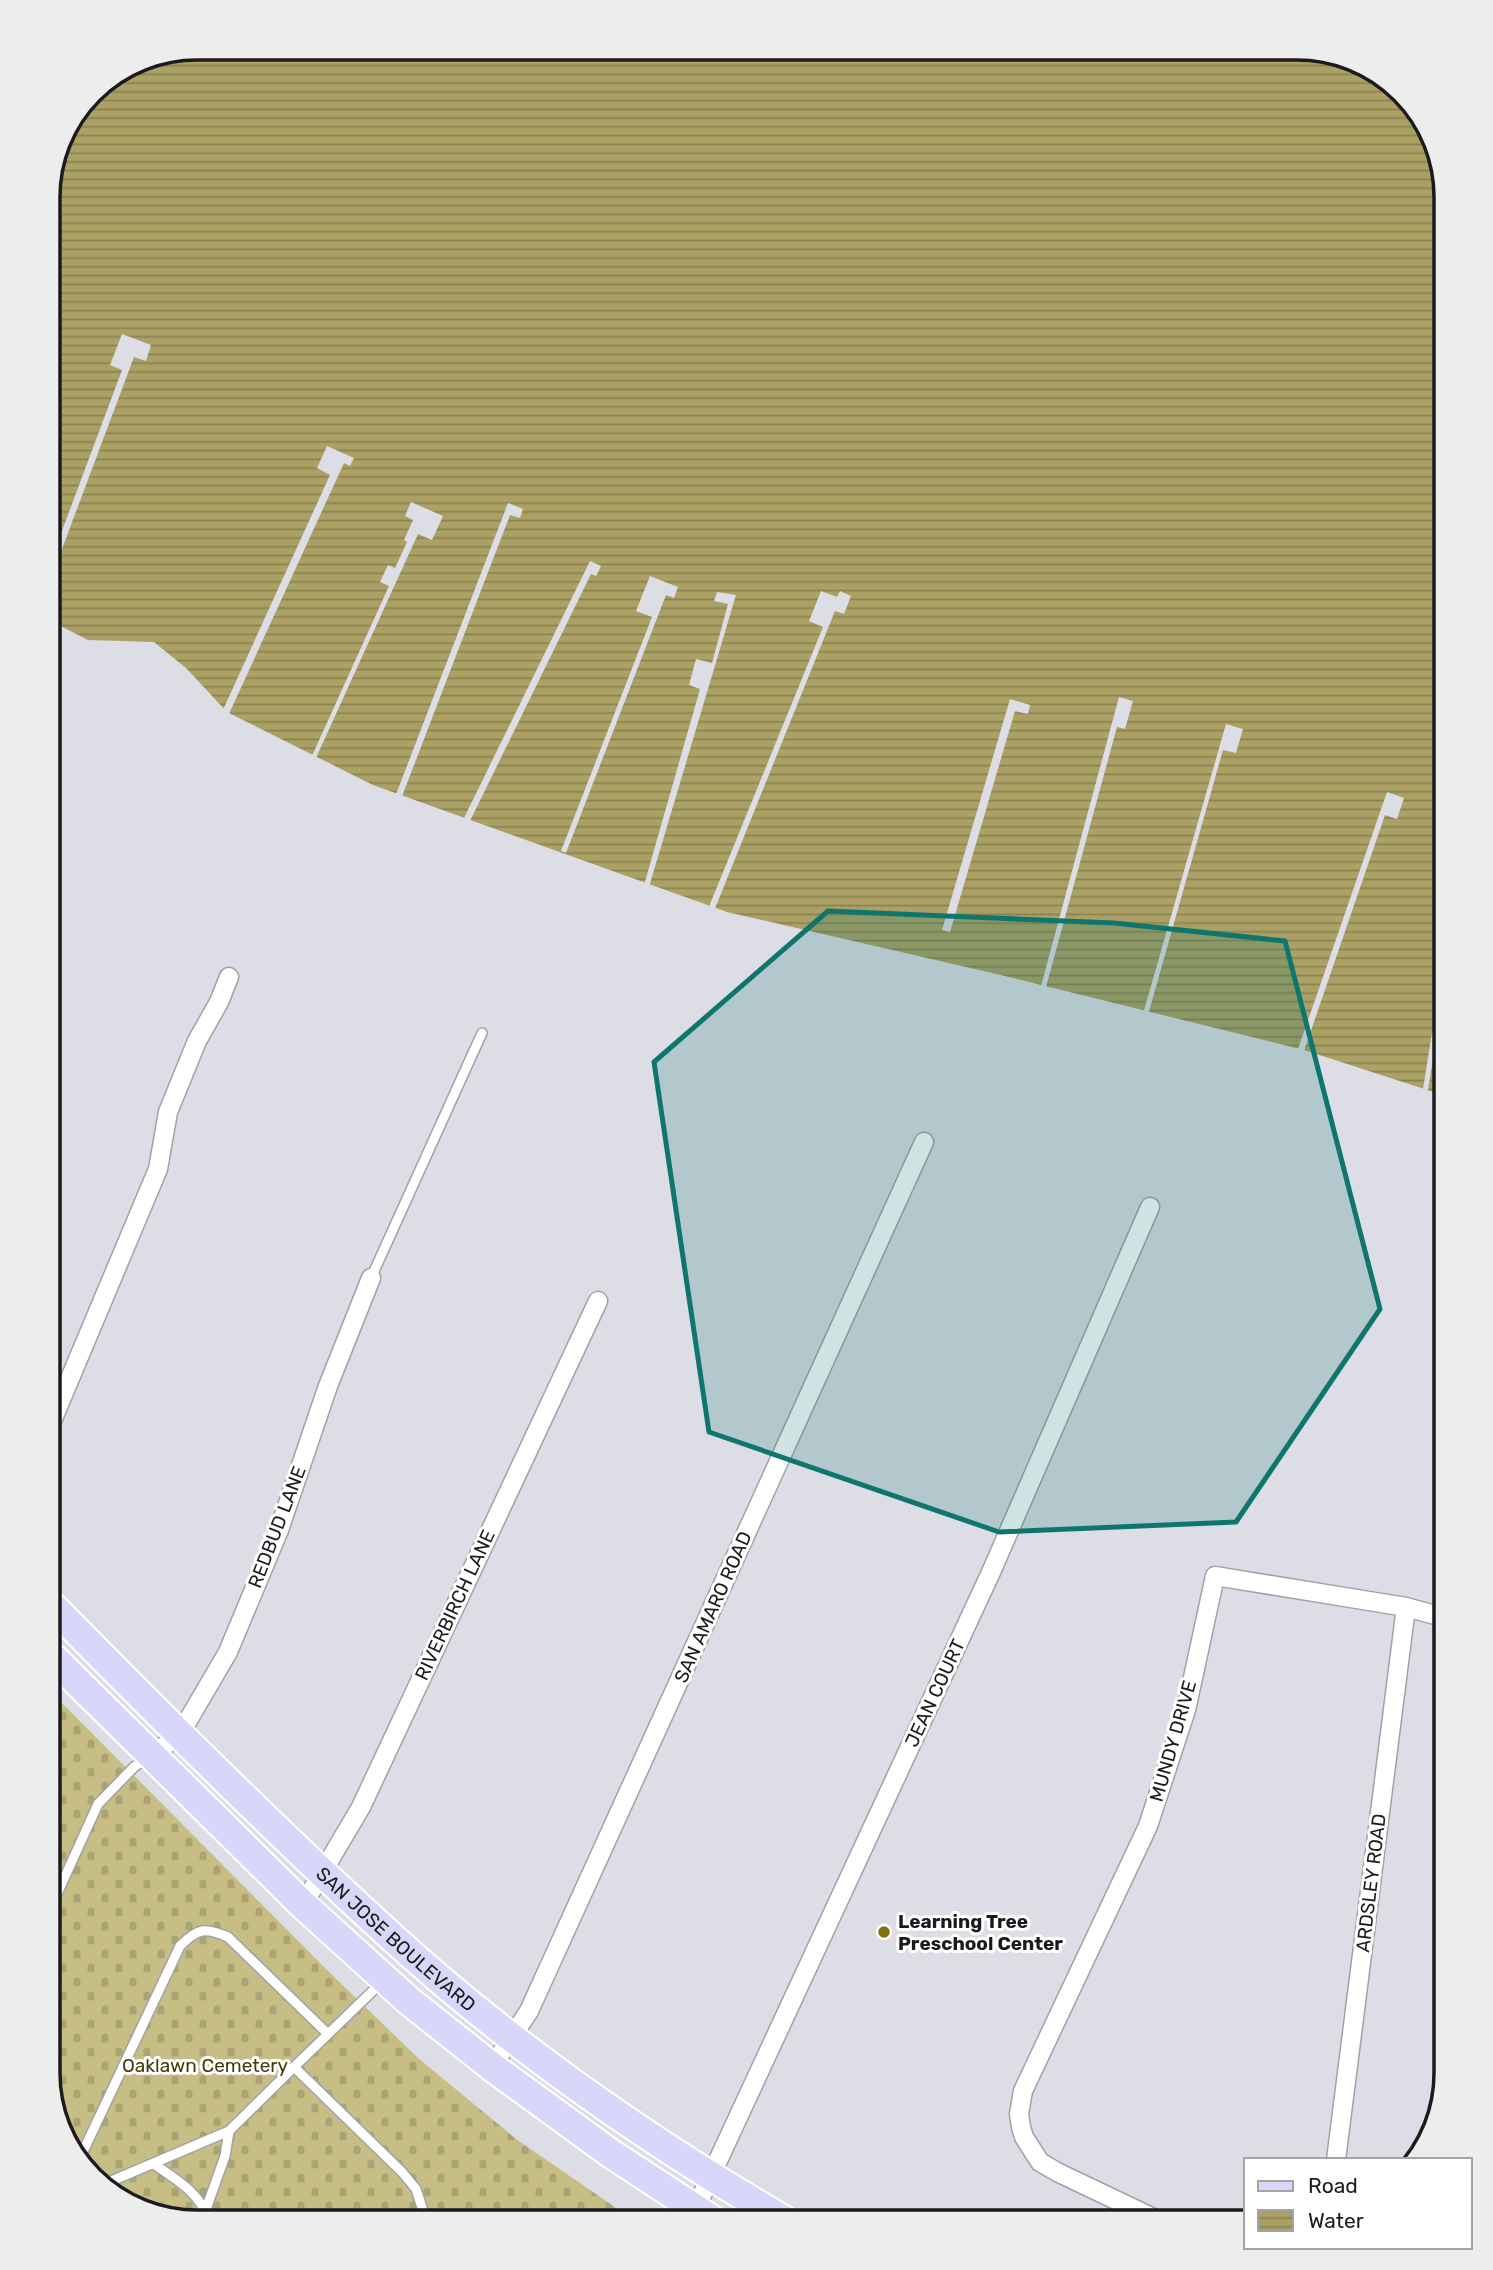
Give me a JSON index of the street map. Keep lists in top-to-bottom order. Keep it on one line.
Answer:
{"streets":{"main road":["SAN JOSE BOULEVARD"],"street":["REDBUD LANE","RIVERBIRCH LANE","SAN AMARO ROAD","JEAN COURT","MUNDY DRIVE","ARDSLEY ROAD"]},"crossings":[["REDBUD LANE","SAN JOSE BOULEVARD"],["RIVERBIRCH LANE","SAN JOSE BOULEVARD"],["SAN AMARO ROAD","SAN JOSE BOULEVARD"],["JEAN COURT","SAN JOSE BOULEVARD"],["MUNDY DRIVE","ARDSLEY ROAD"]],"parks":["Oaklawn Cemetery"],"places":["Learning Tree Preschool Center"],"legend":["Road","Water"]}
